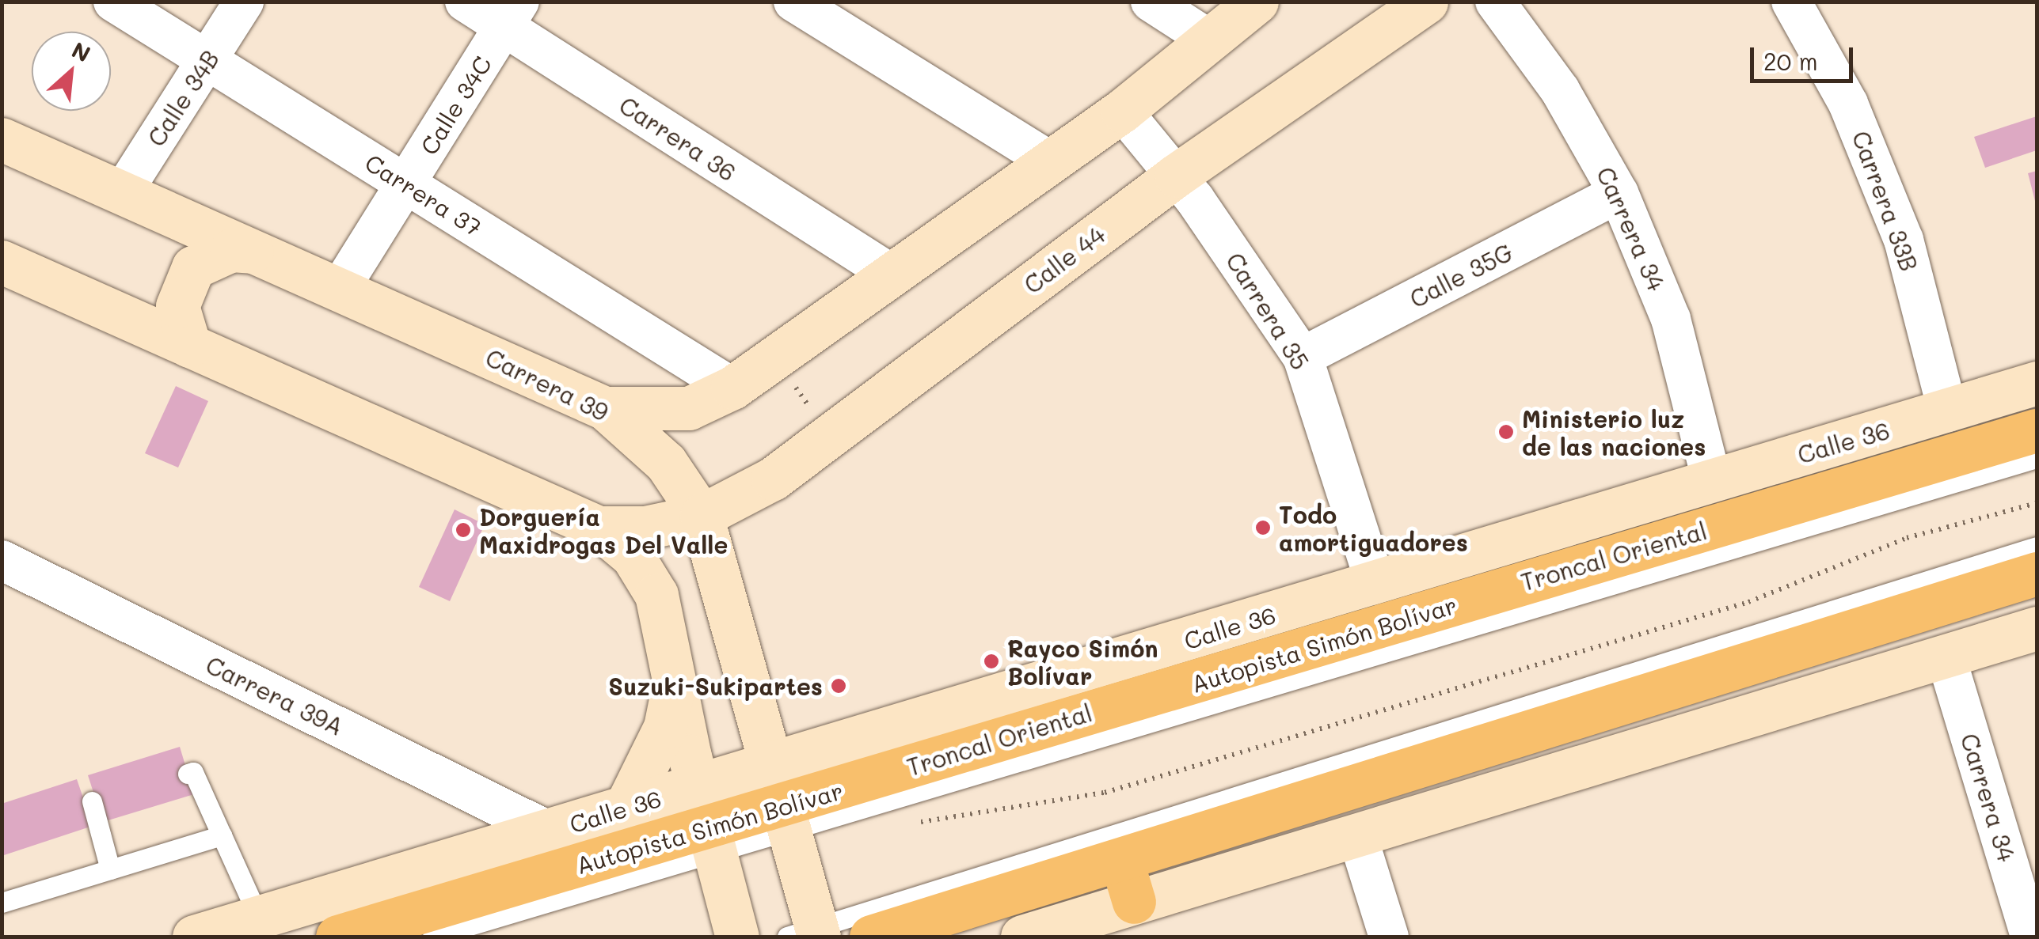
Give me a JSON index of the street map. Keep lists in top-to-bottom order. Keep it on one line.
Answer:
{"streets":{"highway":["Autopista Simón Bolívar"],"main road":["Calle 44","Carrera 39","Calle 36"],"street":["Calle 34B","Calle 34C","Carrera 36","Carrera 37","Carrera 33B","Carrera 34","Calle 35G","Carrera 35","Carrera 39A"],"lane":["Troncal Oriental"]},"crossings":[["Calle 34B","Carrera 37"],["Calle 34B","Carrera 39"],["Calle 34C","Carrera 36"],["Calle 34C","Carrera 37"],["Calle 34C","Carrera 39"],["Carrera 33B","Calle 36"],["Carrera 34","Calle 35G"],["Carrera 34","Calle 36"],["Calle 44","Carrera 35"],["Calle 44","Carrera 39"],["Calle 35G","Carrera 35"],["Carrera 35","Calle 36"],["Carrera 39","Calle 36"],["Carrera 39","Troncal Oriental"],["Carrera 39","Autopista Simón Bolívar"],["Calle 36","Autopista Simón Bolívar"],["Calle 36","Carrera 39A"],["Troncal Oriental","Autopista Simón Bolívar"]],"places":["Ministerio luz de las naciones","Todo amortiguadores","Dorguería Maxidrogas Del Valle","Rayco Simón Bolívar","Suzuki-Sukipartes"],"scale_bar":"20 m","north":"top right"}
